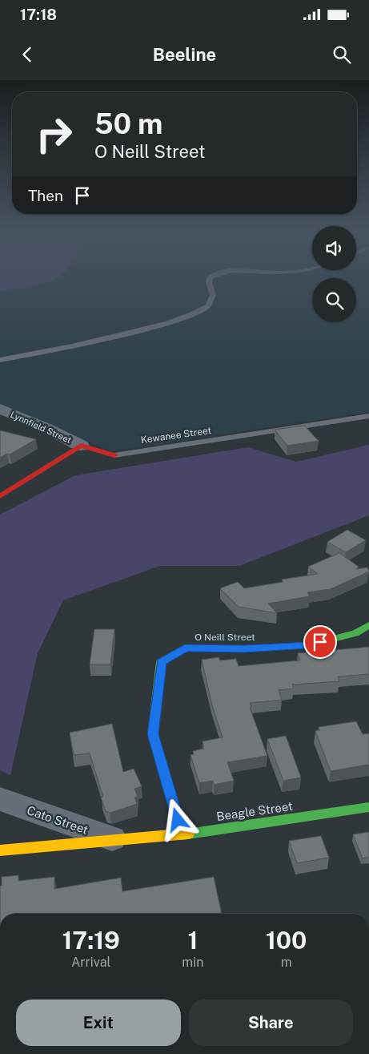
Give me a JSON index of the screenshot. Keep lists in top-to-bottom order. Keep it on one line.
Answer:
{"streets":{"street":["Lynnfield Street","Kewanee Street","O Neill Street","Beagle Street","Cato Street"]},"crossings":[["Lynnfield Street","Kewanee Street"],["O Neill Street","Beagle Street"],["Beagle Street","Cato Street"]],"page":{"status":"17:18","header":"Beeline","turn":["50 m","O Neill Street"],"then":"Then","eta":["17:19","Arrival","1","min","100","m"],"buttons":["Exit","Share"]}}
